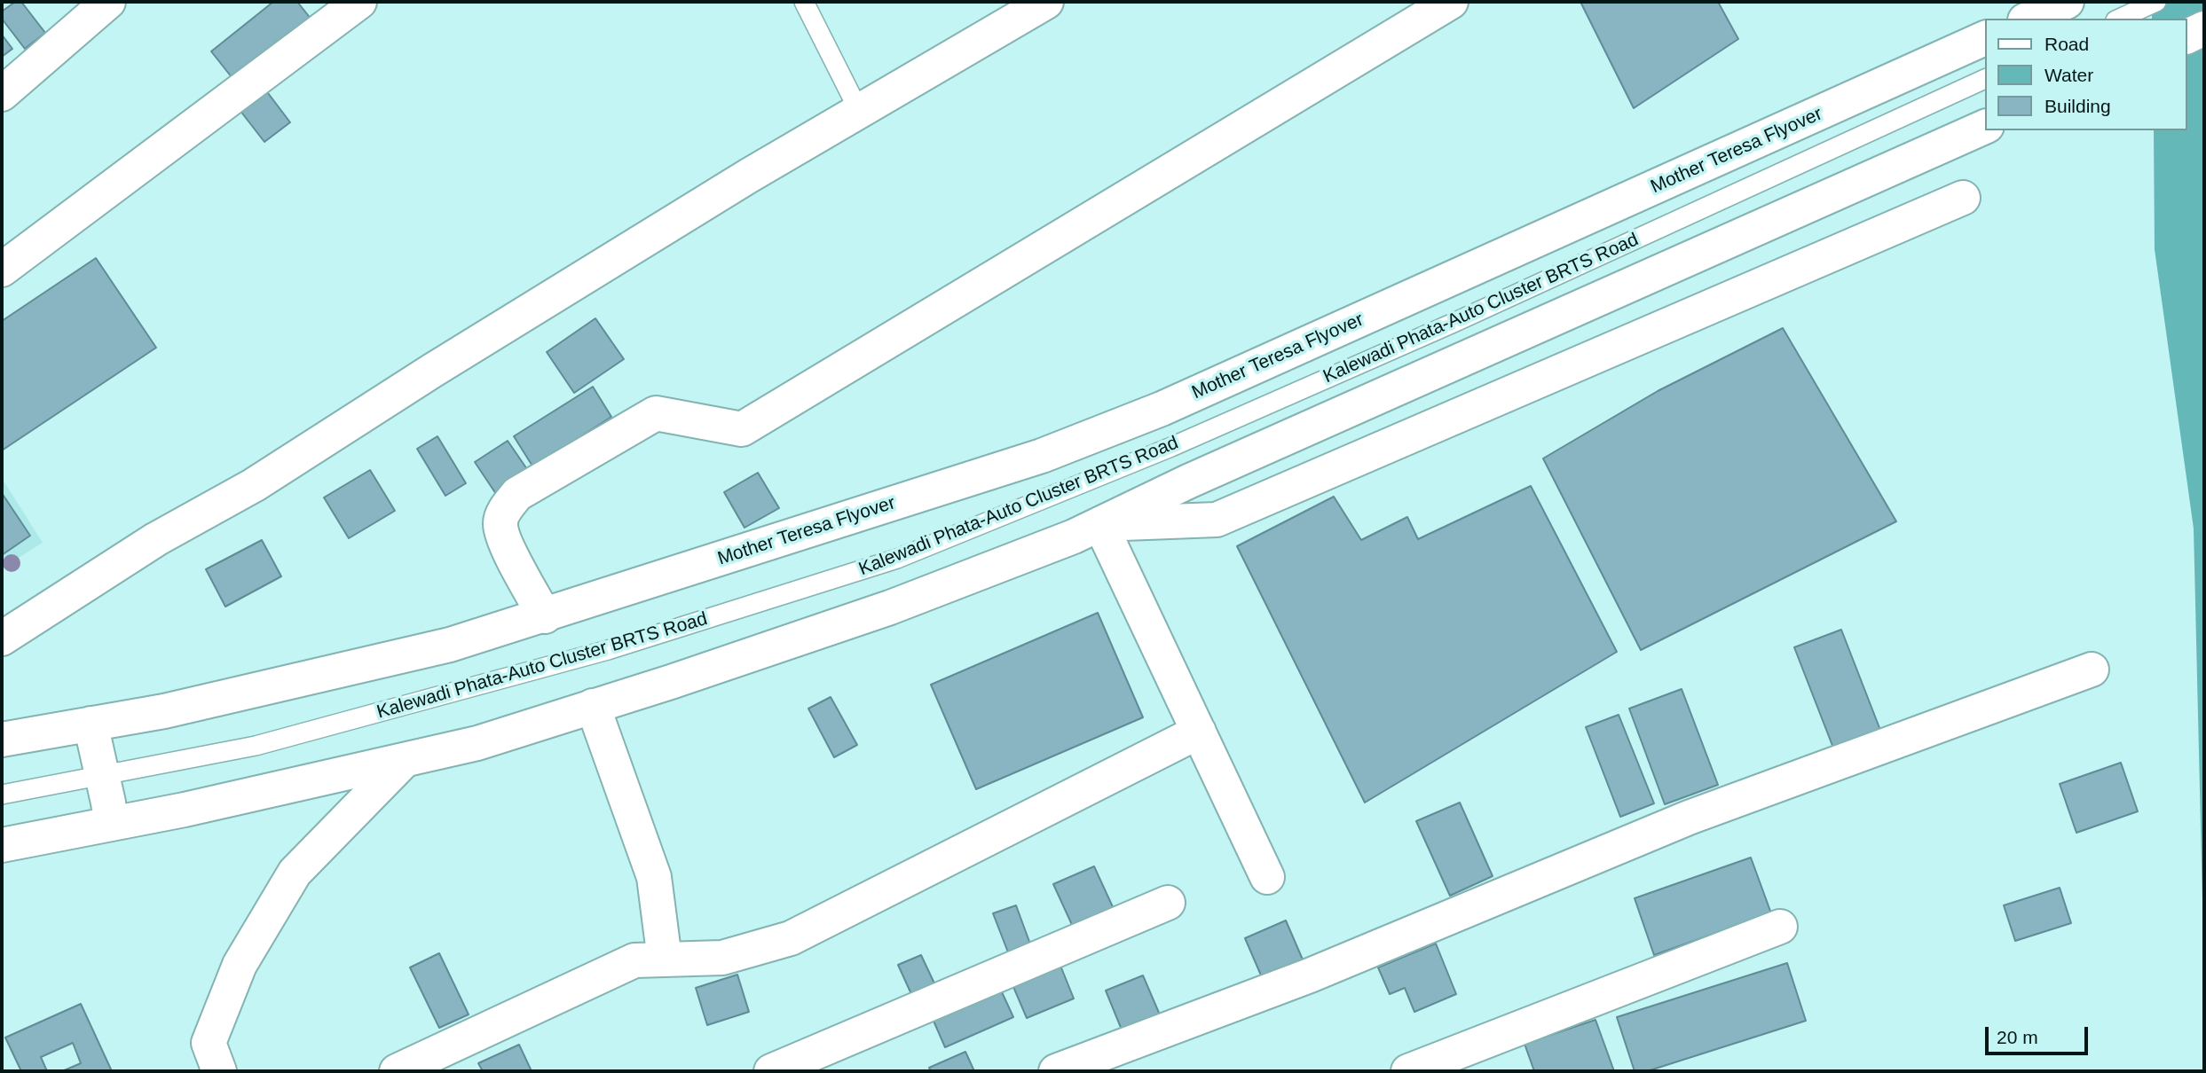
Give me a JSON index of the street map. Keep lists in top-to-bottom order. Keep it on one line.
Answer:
{"streets":{"street":["Mother Teresa Flyover"],"lane":["Kalewadi Phata-Auto Cluster BRTS Road"]},"legend":["Road","Water","Building"],"scale_bar":"20 m"}
